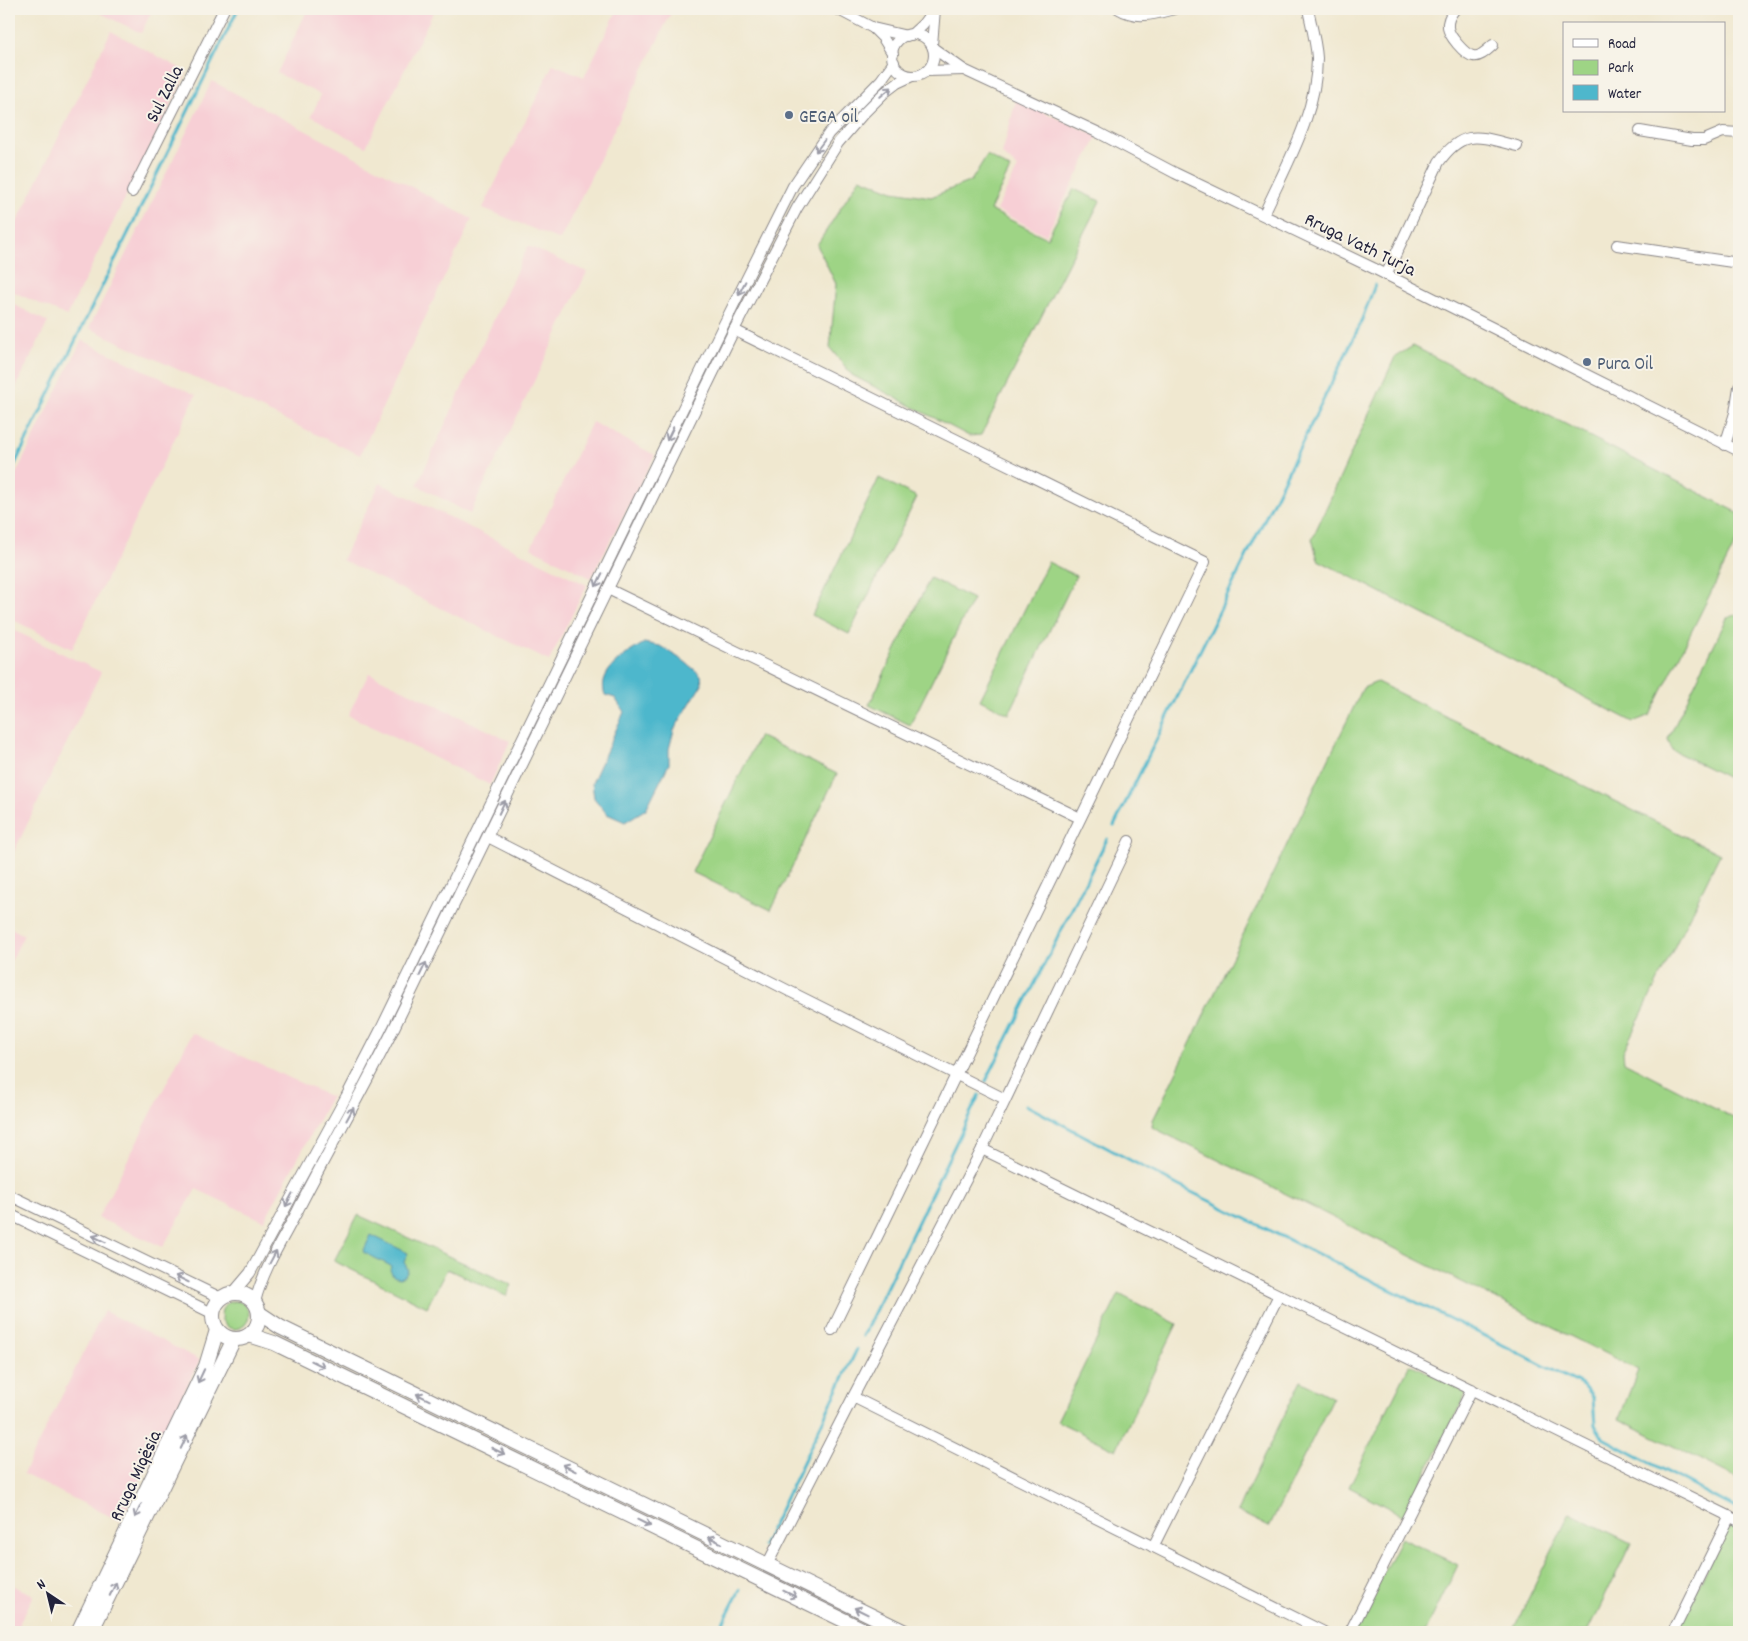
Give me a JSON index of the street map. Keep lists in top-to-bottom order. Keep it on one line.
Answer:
{"streets":{"main road":["Rruga Miqësia"],"street":["Sul Zalla","Rruga Vath Turja"]},"places":["GEGA oil","Pura Oil"],"legend":["Road","Park","Water"],"north":"top left"}
